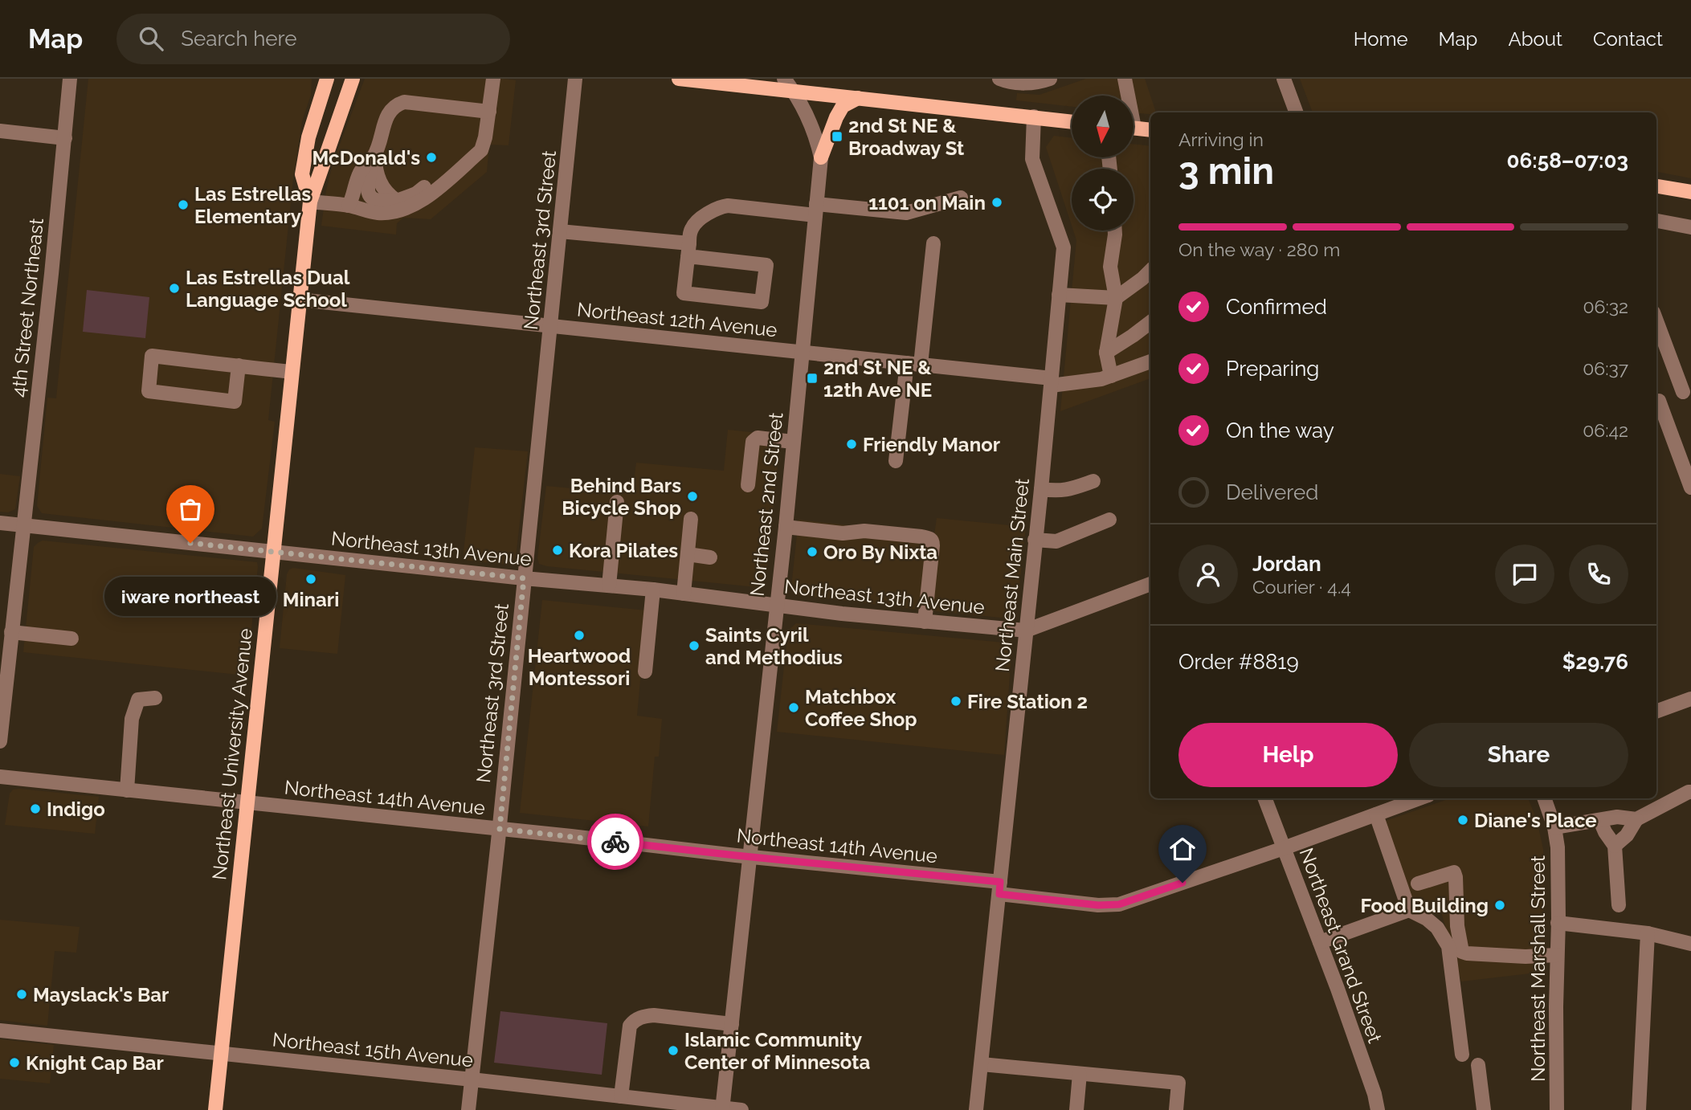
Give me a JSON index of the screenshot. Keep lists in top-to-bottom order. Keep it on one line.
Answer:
{"streets":{"main road":["Northeast University Avenue"],"street":["Northeast 3rd Street","4th Street Northeast","Northeast 12th Avenue","Northeast 2nd Street","Northeast 13th Avenue","Northeast Main Street","Northeast 14th Avenue","Northeast Grand Street","Northeast Marshall Street","Northeast 15th Avenue"]},"crossings":[["Northeast 3rd Street","Northeast 12th Avenue"],["Northeast 3rd Street","Northeast 13th Avenue"],["Northeast 3rd Street","Northeast 14th Avenue"],["Northeast 3rd Street","Northeast 15th Avenue"],["4th Street Northeast","Northeast 13th Avenue"],["Northeast 12th Avenue","Northeast 2nd Street"],["Northeast 12th Avenue","Northeast Main Street"],["Northeast 12th Avenue","Northeast University Avenue"],["Northeast 2nd Street","Northeast 13th Avenue"],["Northeast 2nd Street","Northeast 14th Avenue"],["Northeast 2nd Street","Northeast 15th Avenue"],["Northeast 13th Avenue","Northeast Main Street"],["Northeast 13th Avenue","Northeast University Avenue"],["Northeast Main Street","Northeast 14th Avenue"],["Northeast University Avenue","Northeast 14th Avenue"],["Northeast University Avenue","Northeast 15th Avenue"],["Northeast 14th Avenue","Northeast Grand Street"]],"places":{"transit":["2nd St NE & Broadway St","2nd St NE & 12th Ave NE"],"other":["McDonald's","1101 on Main","Las Estrellas Elementary","Las Estrellas Dual Language School","Friendly Manor","Behind Bars Bicycle Shop","iware northeast","Kora Pilates","Oro By Nixta","Minari","Heartwood Montessori","Saints Cyril and Methodius","Fire Station 2","Matchbox Coffee Shop","Indigo","Diane's Place","Food Building","Mayslack's Bar","Islamic Community Center of Minnesota","Knight Cap Bar"]},"north":"bottom","page":{"header":"Map","search":"Search here","nav":["Home","Map","About","Contact"],"heading":["3 min","Arriving in","06:58–07:03"],"panel":["Jordan","Courier · 4.4","Order #8819","$29.76"],"bar":"On the way · 280 m","list":[["Confirmed","06:32"],["Preparing","06:37"],["On the way","06:42"],"Delivered"],"bubble":"iware northeast","buttons":["Help","Share"]}}
